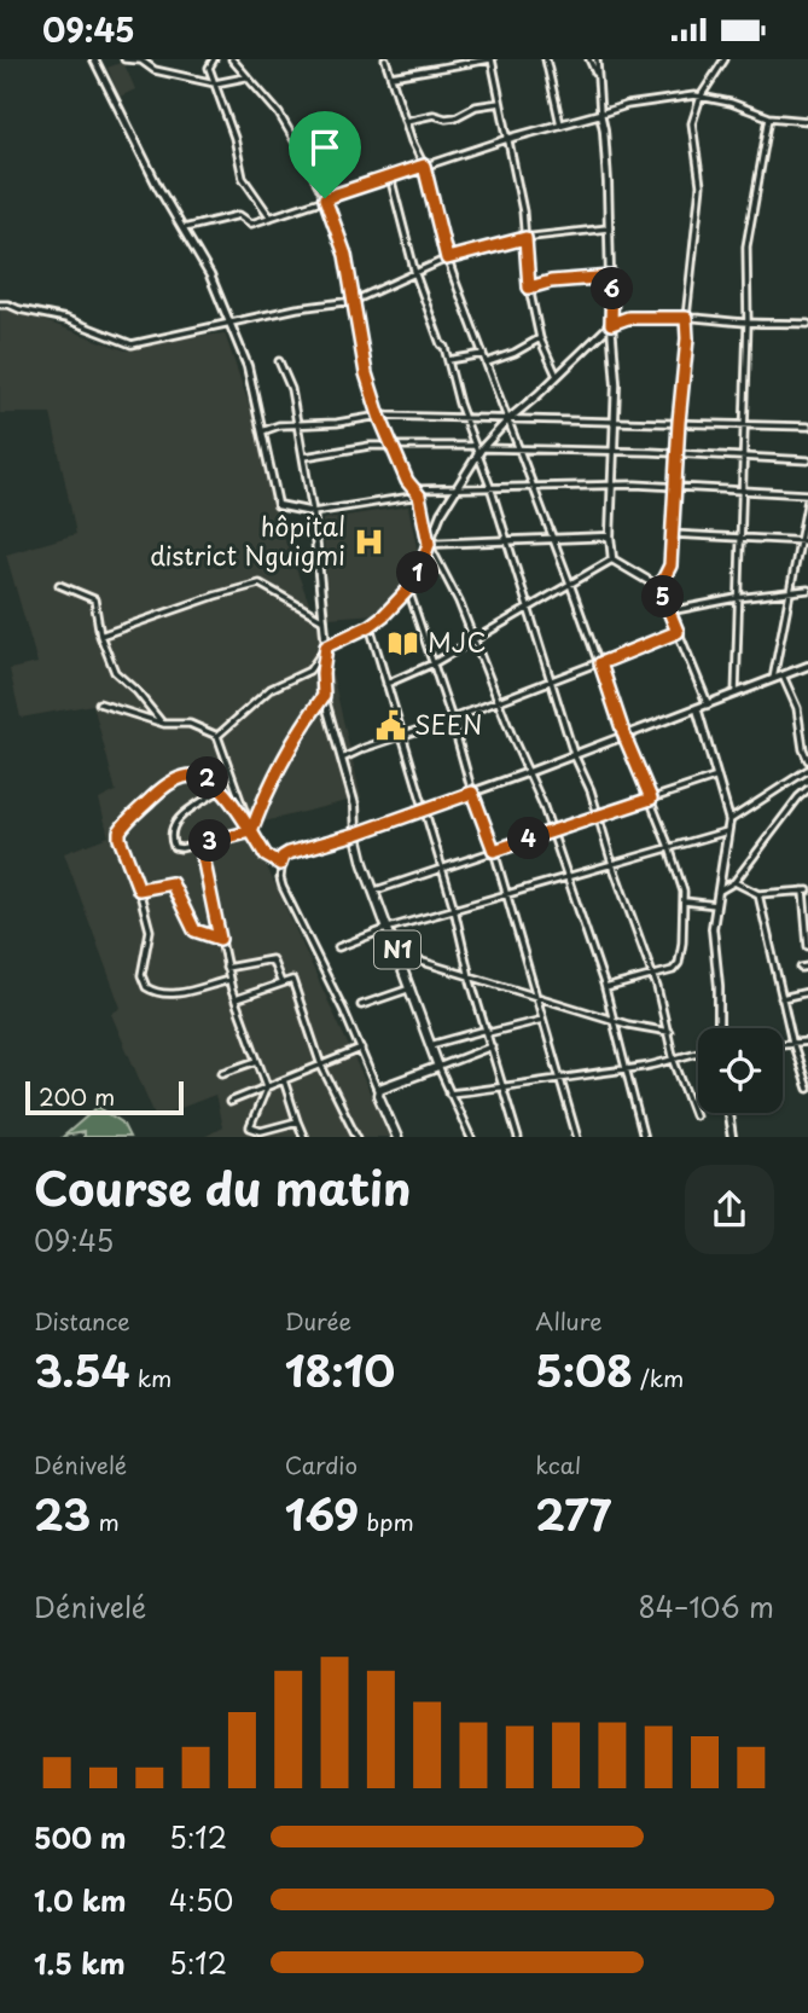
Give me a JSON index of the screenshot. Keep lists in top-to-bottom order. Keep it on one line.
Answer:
{"streets":{"highway":["N1"]},"places":{"hospital":["hôpital district Nguigmi"],"library":["MJC"],"public building":["SEEN"]},"scale_bar":"200 m","page":{"status":"09:45","pins":["6","1","5","2","4","3"],"scale":"200 m","heading":["Course du matin","09:45"],"stats":[["Distance","3.54 km"],["Durée","18:10"],["Allure","5:08 /km"],["Dénivelé","23 m"],["Cardio","169 bpm"],["kcal","277"]],"chart":["Dénivelé","84–106 m"],"list":[{"name":"500 m","note":"5:12"},{"name":"1.0 km","note":"4:50"},{"name":"1.5 km","note":"5:12"}]}}
